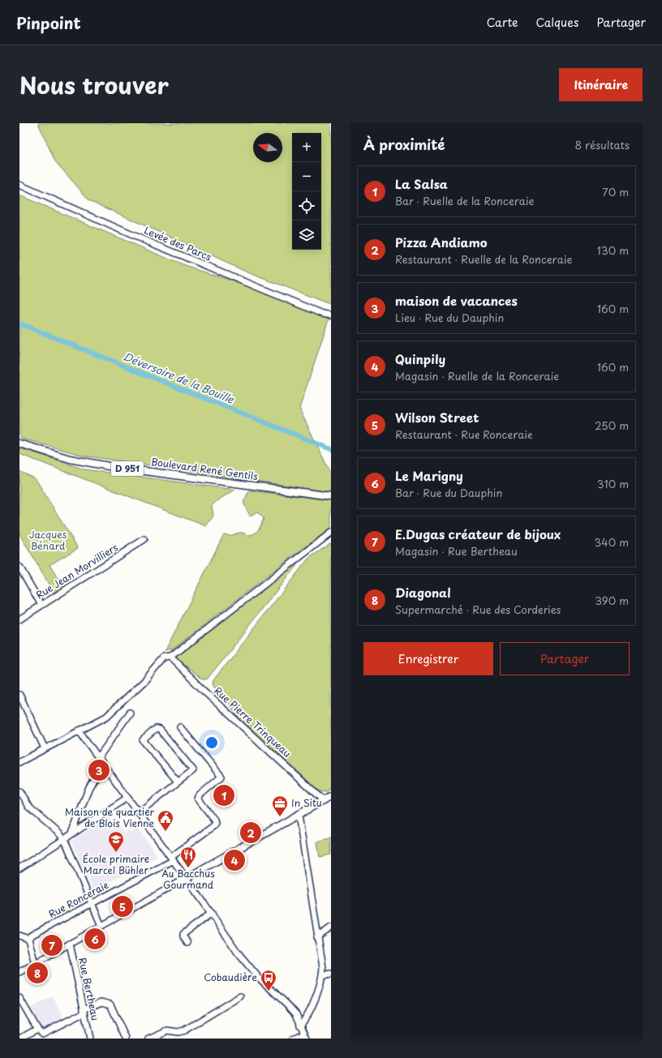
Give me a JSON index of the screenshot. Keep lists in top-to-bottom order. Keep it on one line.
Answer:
{"streets":{"main road":["D 951","Boulevard René Gentils"],"street":["Levée des Parcs","Rue Jean Morvilliers","Rue Pierre Trinqueau","Rue Ronceraie","Rue Bertheau"]},"water":["Déversoire de la Bouille"],"parks":["Jacques Bénard"],"places":{"office":["In Situ"],"public building":["Maison de quartier de Blois Vienne"],"school or university":["École primaire Marcel Bühler"],"restaurant":["Au Bacchus Gourmand"],"bus stop":["Cobaudière"]},"north":"left","page":{"header":"Pinpoint","nav":["Carte","Calques","Partager"],"title":"Nous trouver","buttons":["Itinéraire",["Enregistrer","Partager"]],"heading":["À proximité","8 résultats"],"map_buttons":["+","−"],"list":[{"mark":"1","name":"La Salsa","note":"Bar · Ruelle de la Ronceraie","value":"70 m"},{"mark":"2","name":"Pizza Andiamo","note":"Restaurant · Ruelle de la Ronceraie","value":"130 m"},{"mark":"3","name":"maison de vacances","note":"Lieu · Rue du Dauphin","value":"160 m"},{"mark":"4","name":"Quinpily","note":"Magasin · Ruelle de la Ronceraie","value":"160 m"},{"mark":"5","name":"Wilson Street","note":"Restaurant · Rue Ronceraie","value":"250 m"},{"mark":"6","name":"Le Marigny","note":"Bar · Rue du Dauphin","value":"310 m"},{"mark":"7","name":"E.Dugas créateur de bijoux","note":"Magasin · Rue Bertheau","value":"340 m"},{"mark":"8","name":"Diagonal","note":"Supermarché · Rue des Corderies","value":"390 m"}],"pins":["3","1","2","4","5","6","7","8"]}}
